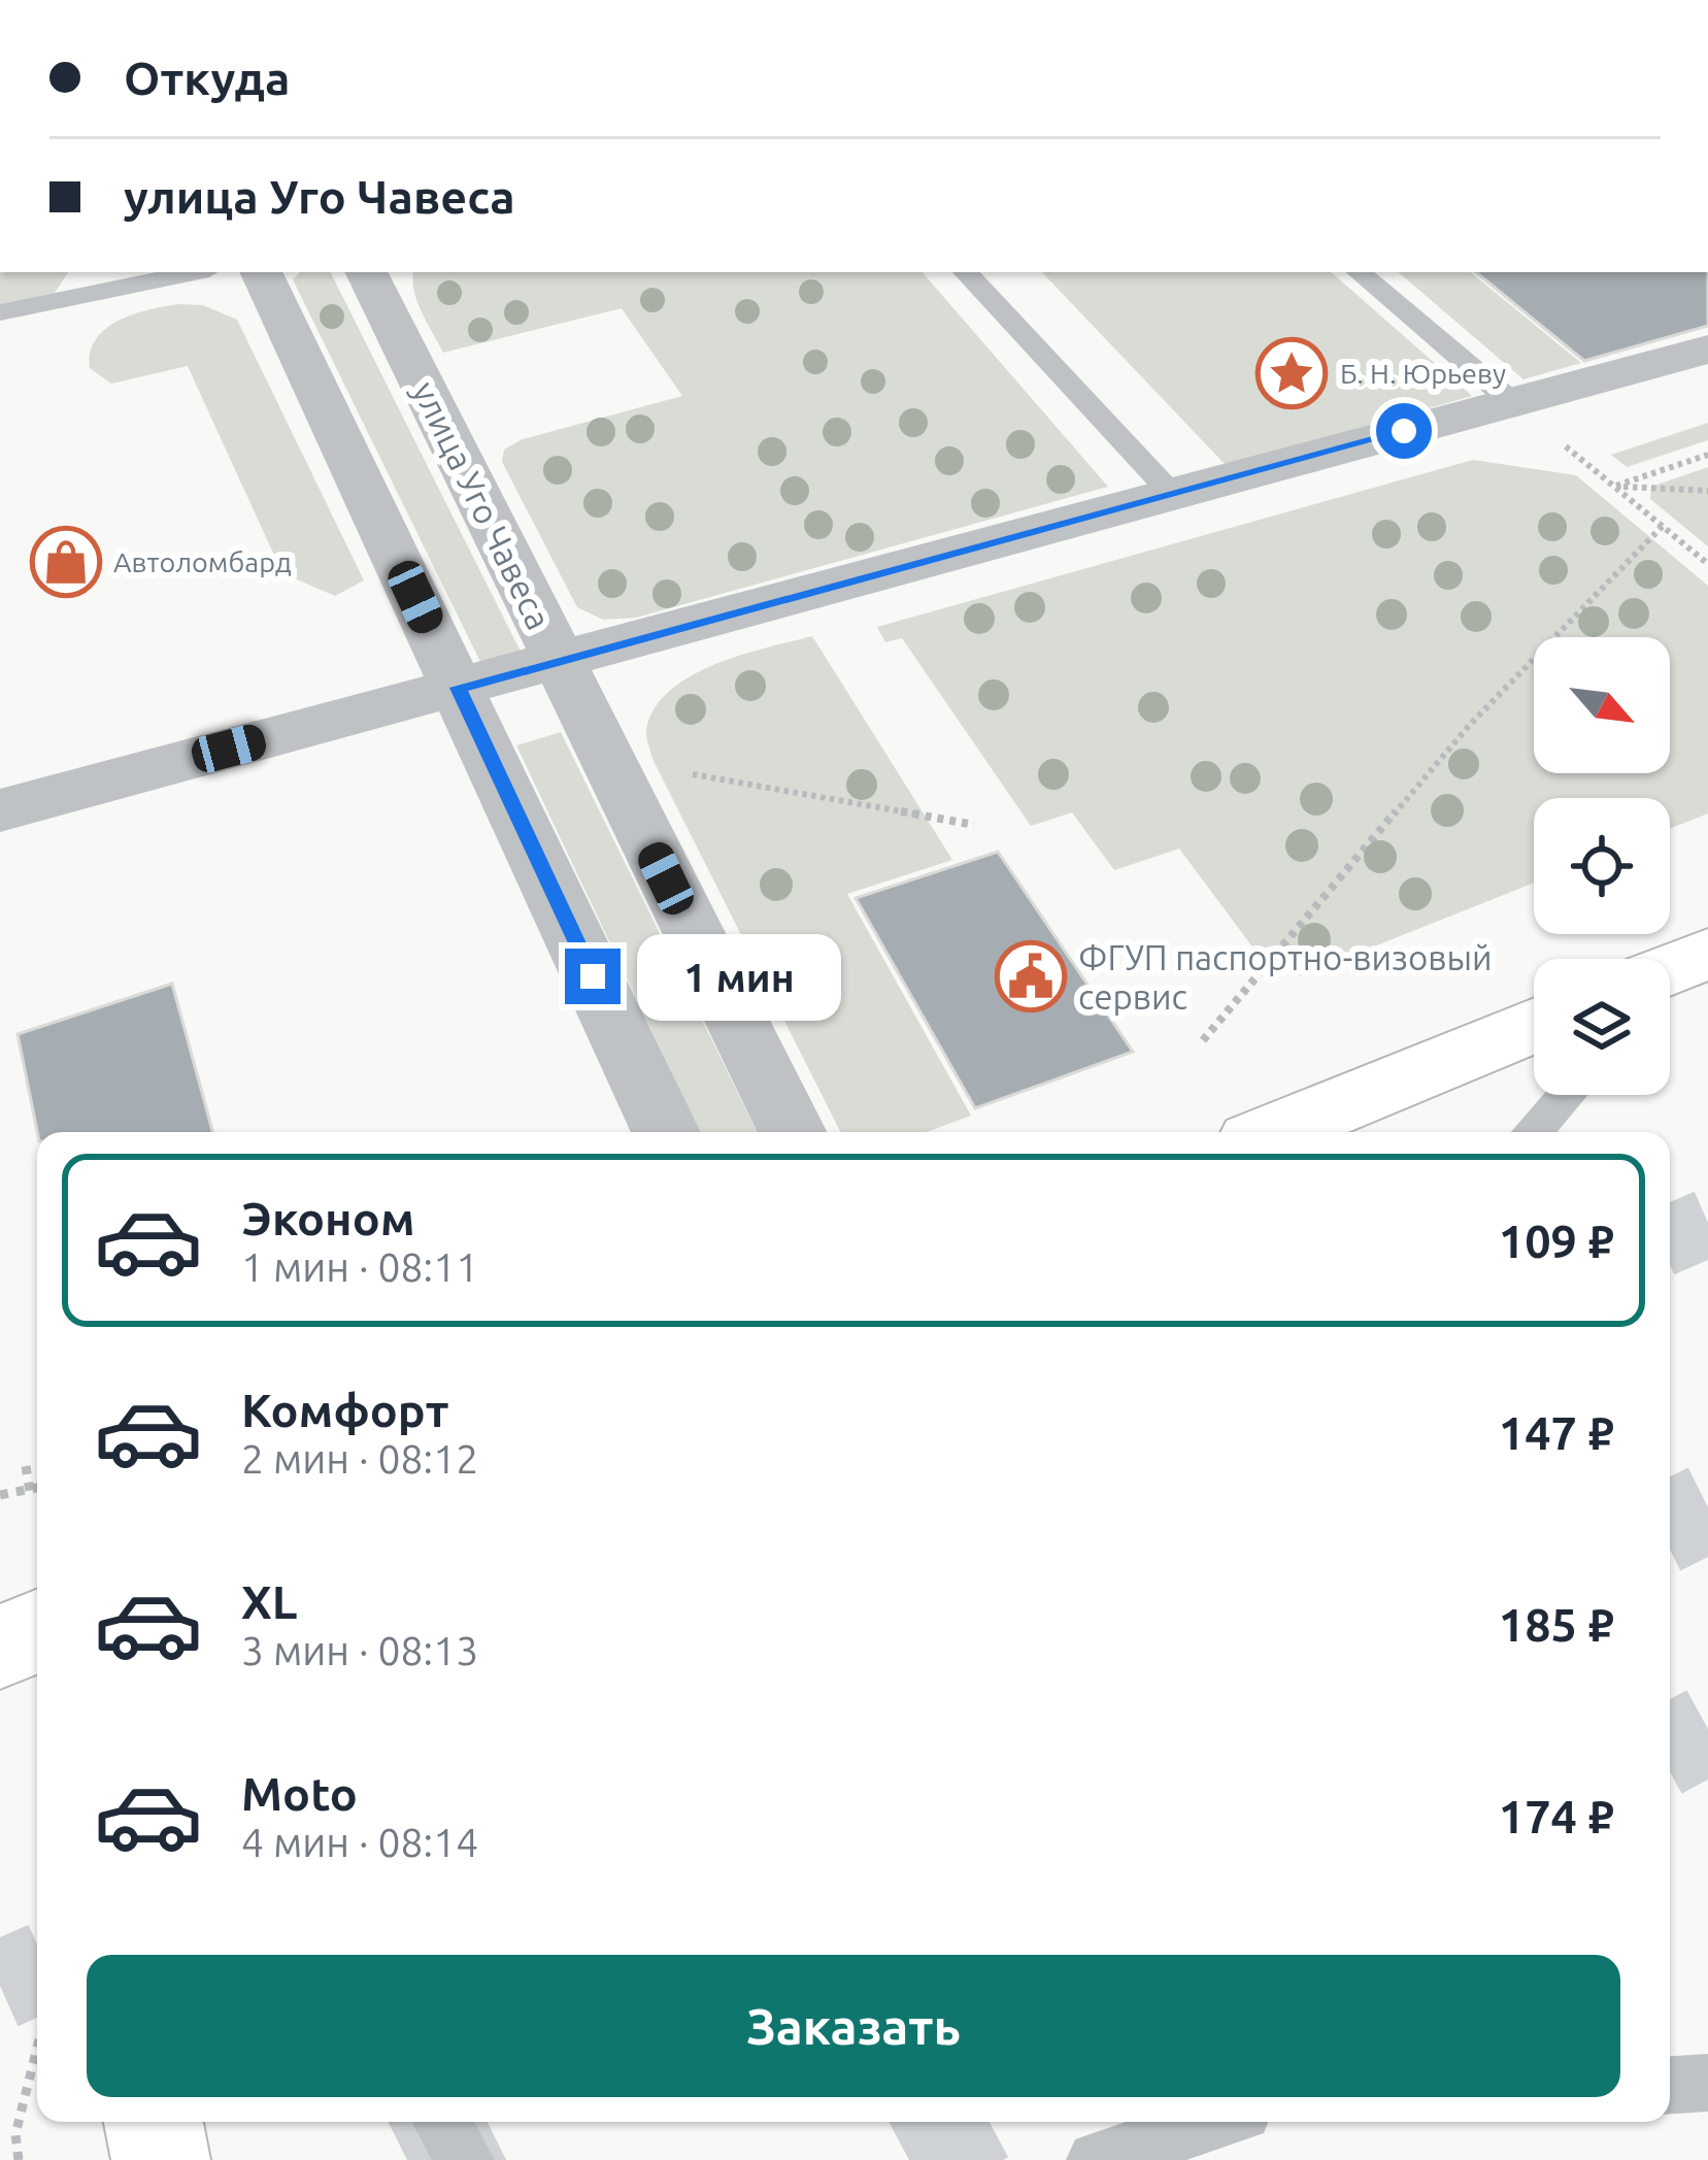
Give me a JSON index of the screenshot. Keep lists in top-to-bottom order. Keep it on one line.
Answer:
{"streets":{"street":["улица Уго Чавеса"]},"places":{"place":["Б. Н. Юрьеву"],"shop":["Автоломбард"],"public building":["ФГУП паспортно-визовый сервис"]},"north":"bottom right","page":{"banner":["Откуда","улица Уго Чавеса"],"bubble":"1 мин","list":[{"name":"Эконом","note":"1 мин · 08:11","value":"109 ₽"},{"name":"Комфорт","note":"2 мин · 08:12","value":"147 ₽"},{"name":"XL","note":"3 мин · 08:13","value":"185 ₽"},{"name":"Moto","note":"4 мин · 08:14","value":"174 ₽"}],"buttons":"Заказать"}}
